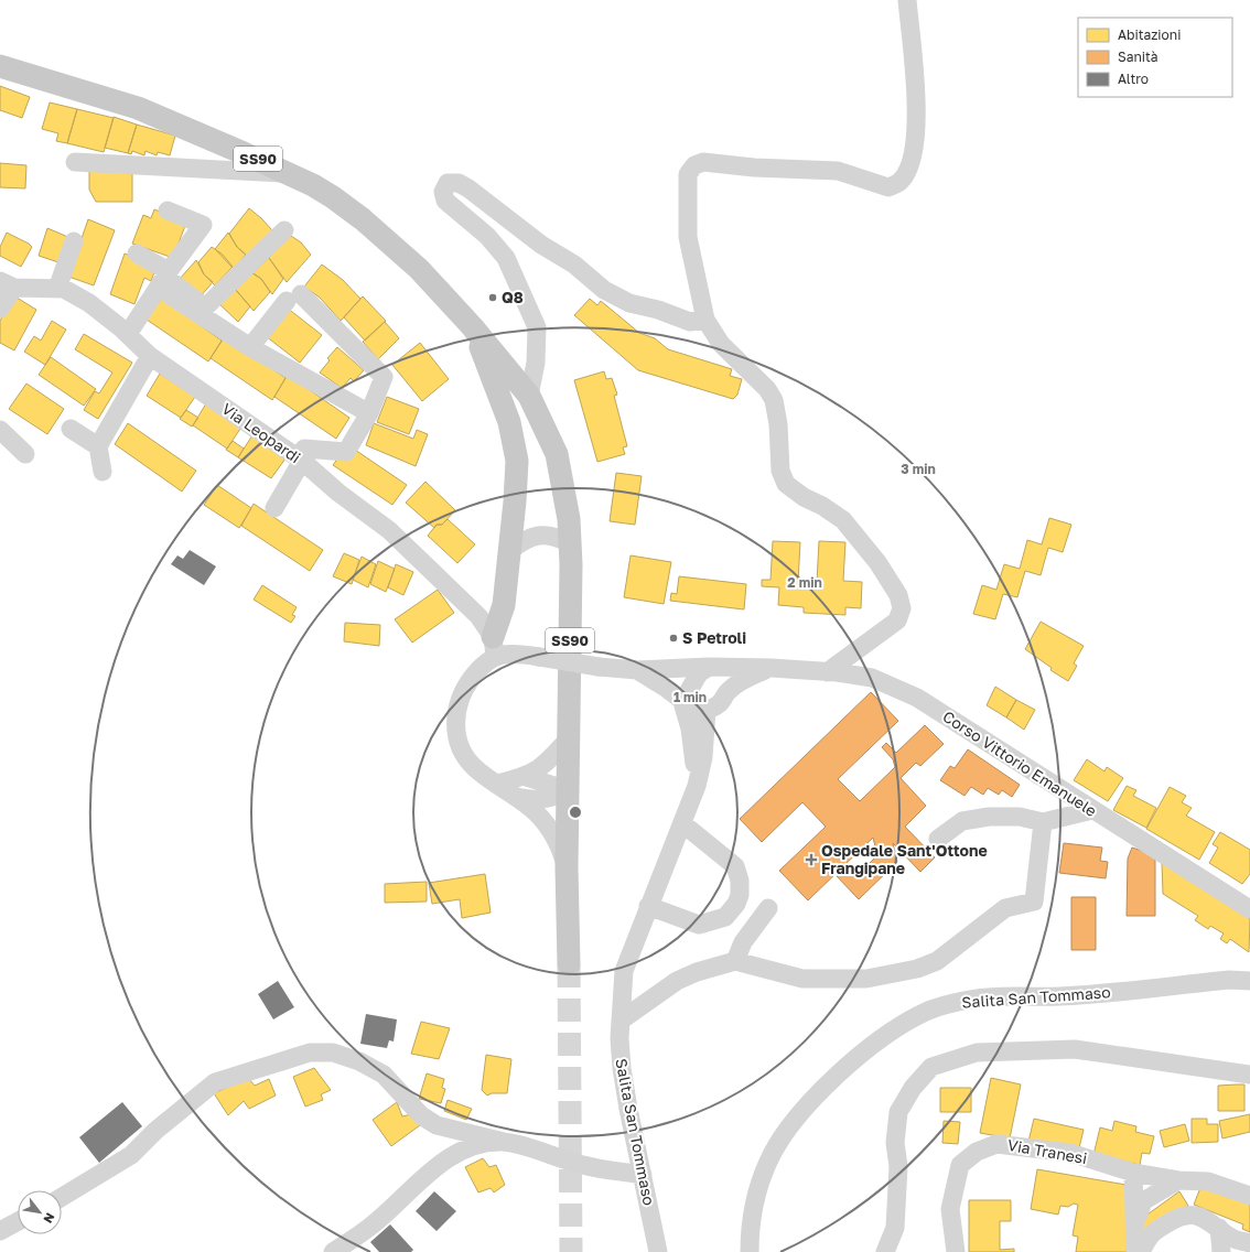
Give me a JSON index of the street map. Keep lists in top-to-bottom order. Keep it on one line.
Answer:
{"streets":{"main road":["SS90"],"street":["Via Leopardi","Corso Vittorio Emanuele","Salita San Tommaso","Via Tranesi"]},"crossings":[["Via Leopardi","Corso Vittorio Emanuele"],["Corso Vittorio Emanuele","Salita San Tommaso"]],"places":{"other":["Q8","S Petroli"],"health":["Ospedale Sant'Ottone Frangipane"]},"legend":["Abitazioni","Sanità","Altro"],"north":"bottom right","rings":["3 min","2 min","1 min"]}
